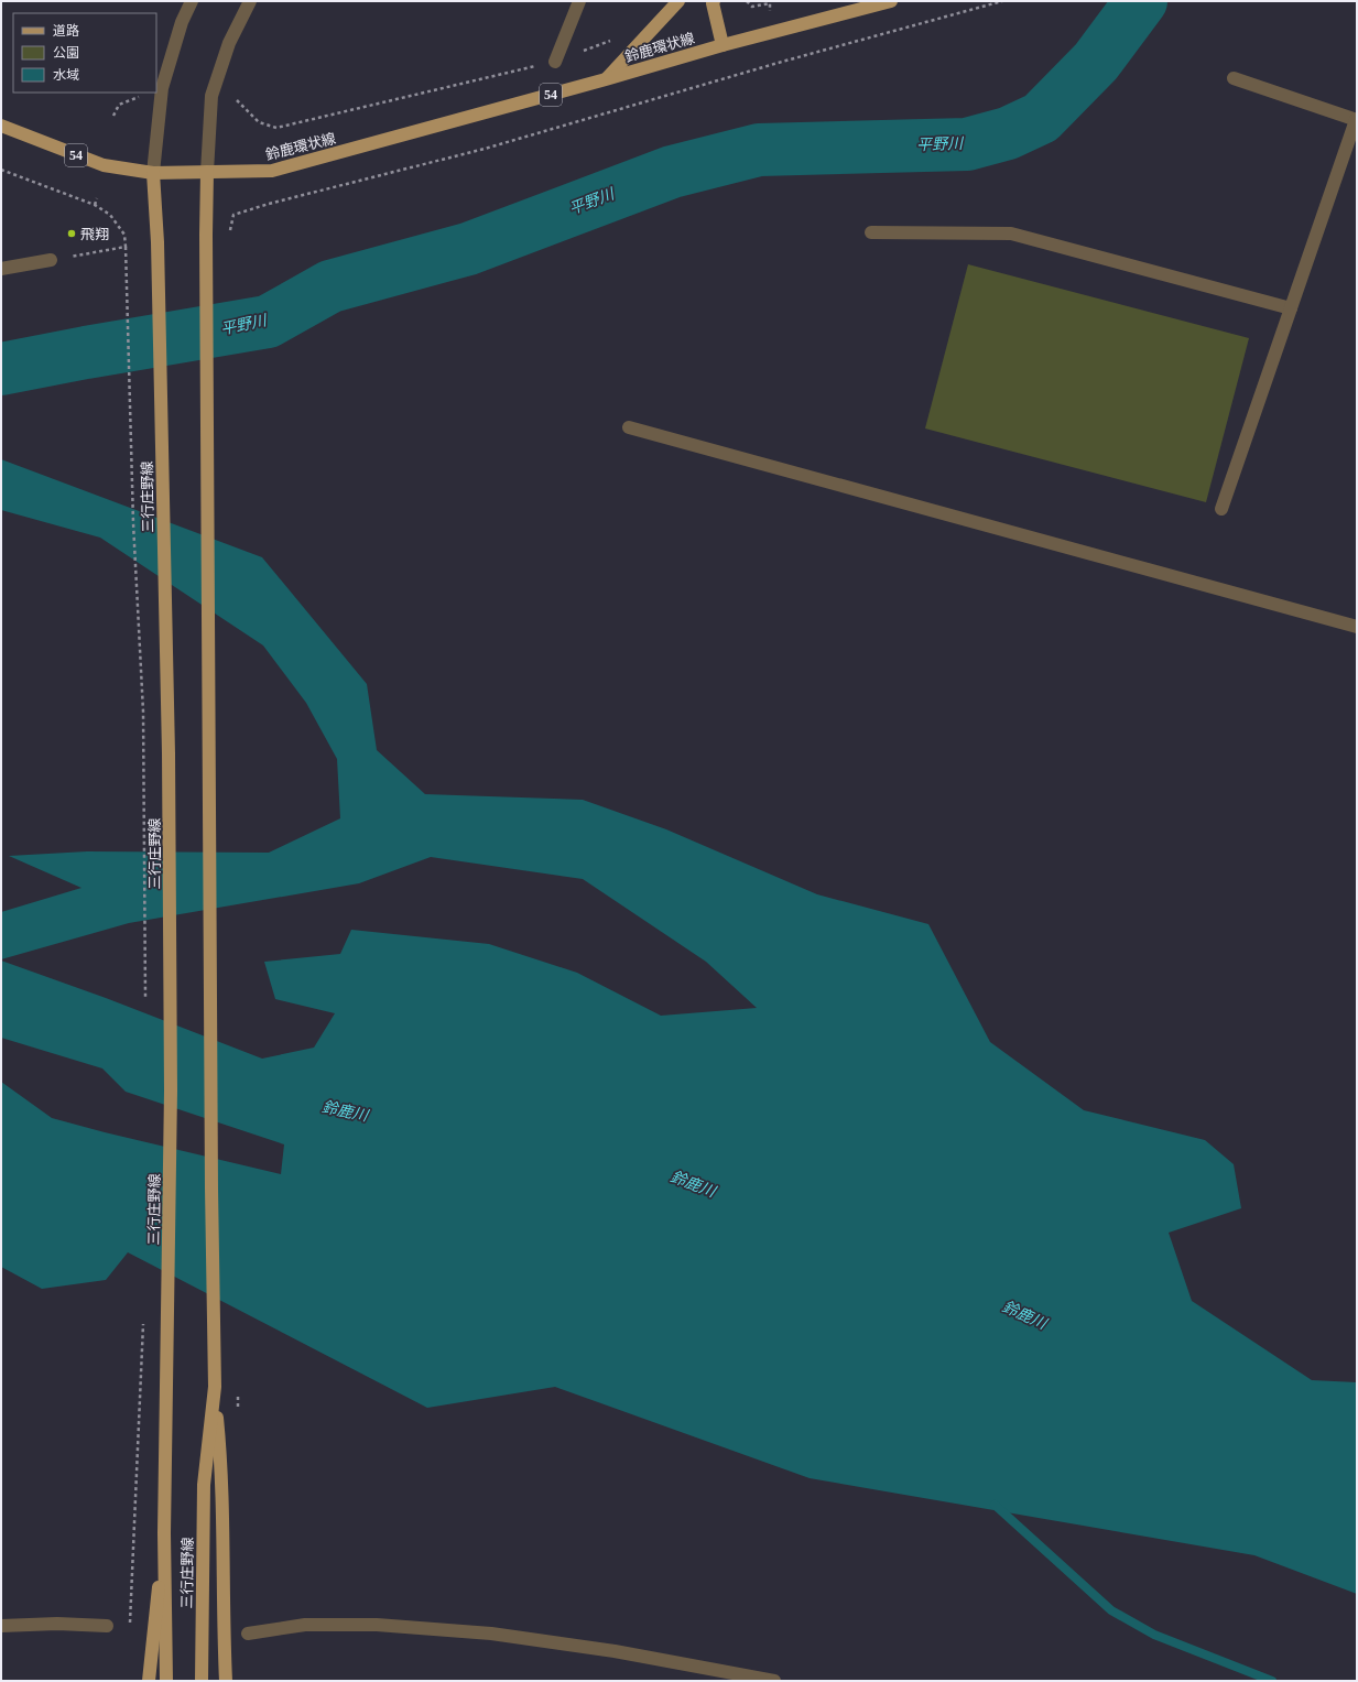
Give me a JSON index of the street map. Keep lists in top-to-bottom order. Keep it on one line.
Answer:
{"streets":{"main road":["鈴鹿環状線","54","三行庄野線"]},"crossings":[["鈴鹿環状線","三行庄野線"]],"water":["平野川","鈴鹿川"],"places":["飛翔"],"legend":["道路","公園","水域"]}
